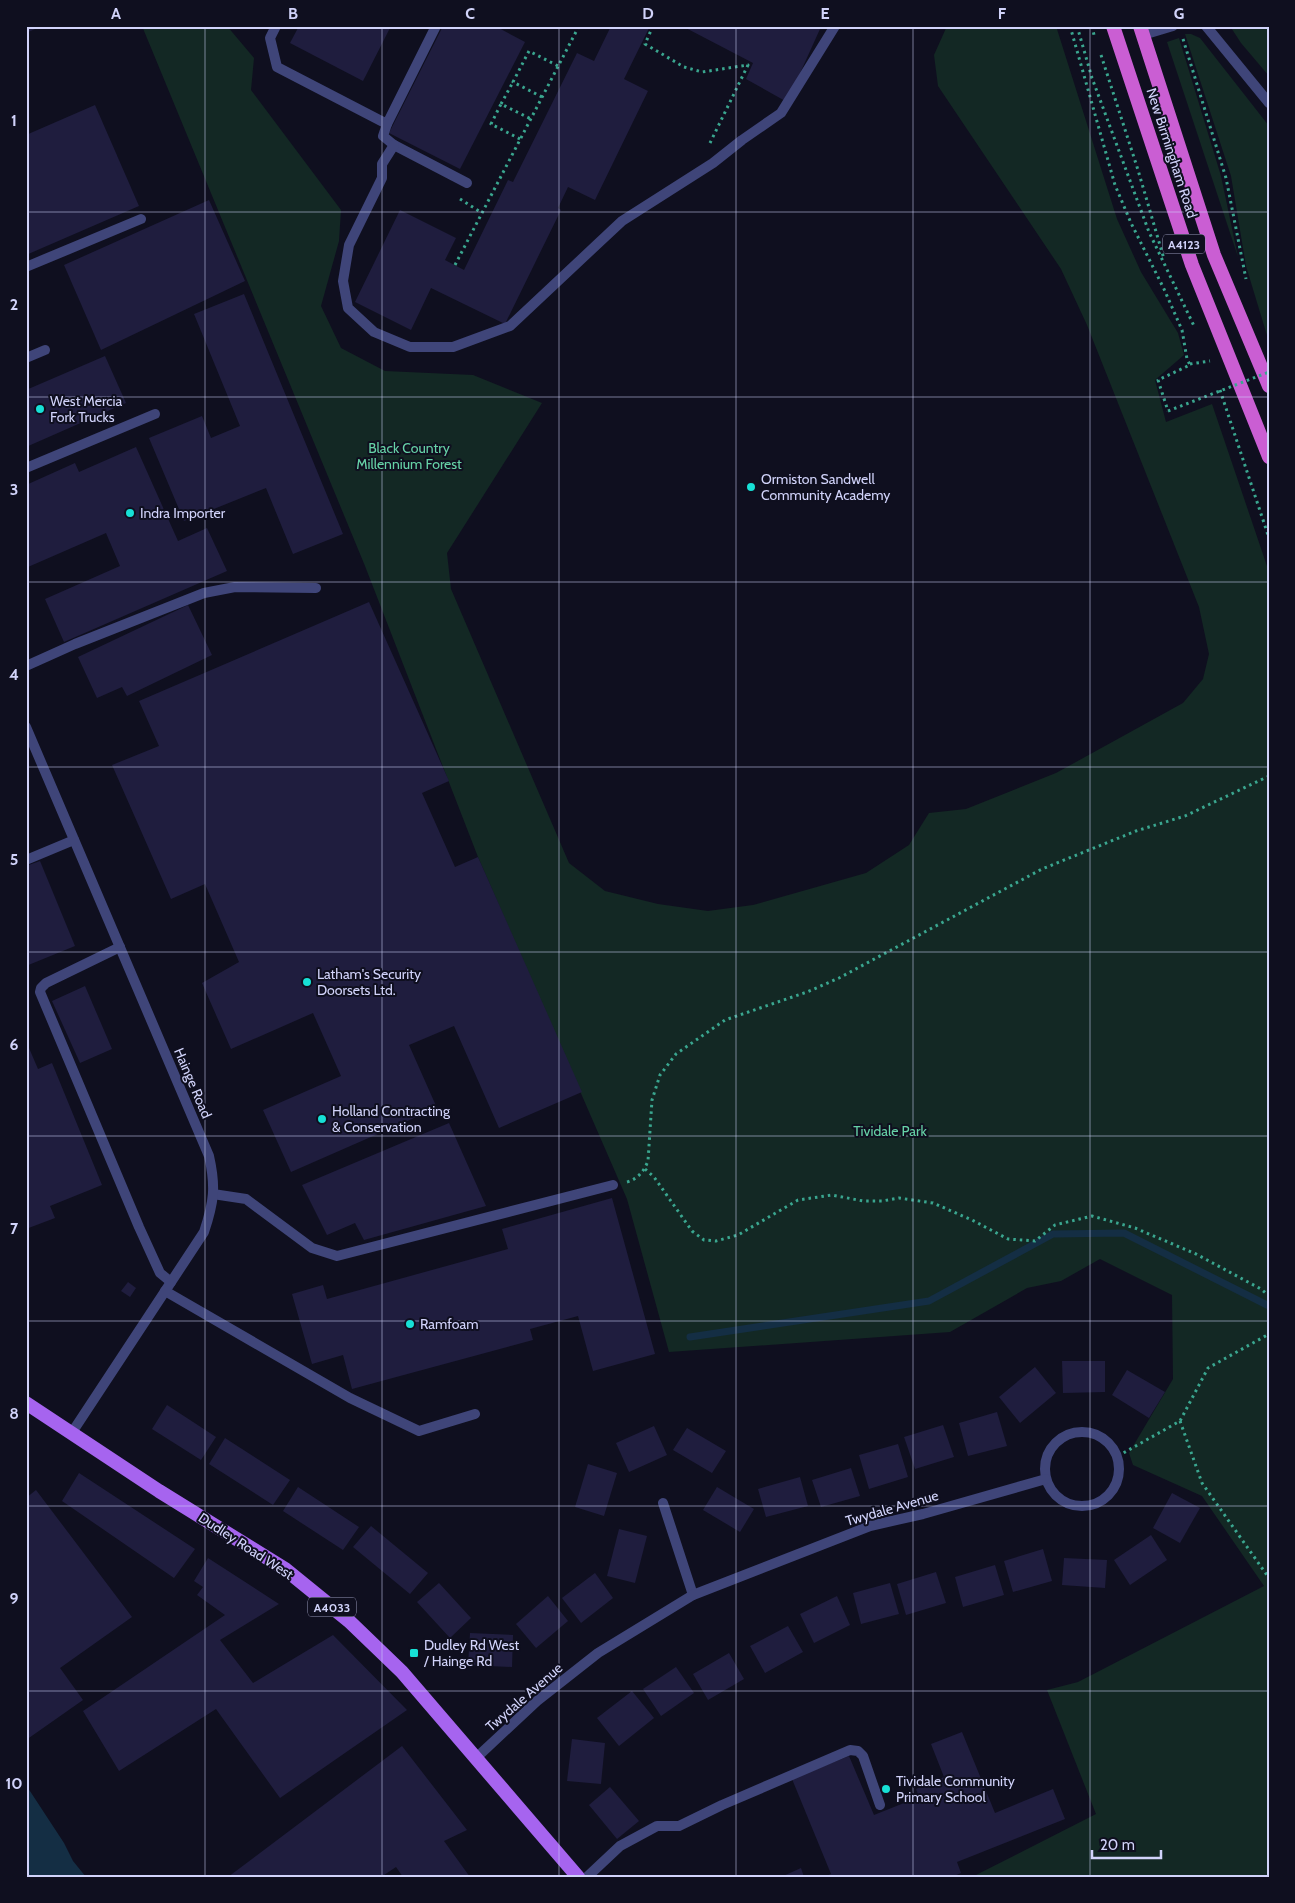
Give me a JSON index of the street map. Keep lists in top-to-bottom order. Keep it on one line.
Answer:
{"streets":{"highway":["New Birmingham Road","A4123"],"main road":["Dudley Road West","A4033"],"street":["Hainge Road","Twydale Avenue"]},"crossings":[["Hainge Road","Dudley Road West"],["Twydale Avenue","Dudley Road West"]],"parks":["Black Country Millennium Forest","Tividale Park"],"places":{"other":["West Mercia Fork Trucks","Ormiston Sandwell Community Academy","Indra Importer","Latham's Security Doorsets Ltd.","Holland Contracting & Conservation","Ramfoam","Tividale Community Primary School"],"transit":["Dudley Rd West / Hainge Rd"]},"scale_bar":"20 m","grid":{"columns":["A","B","C","D","E","F","G"],"rows":["1","2","3","4","5","6","7","8","9","10"]}}
